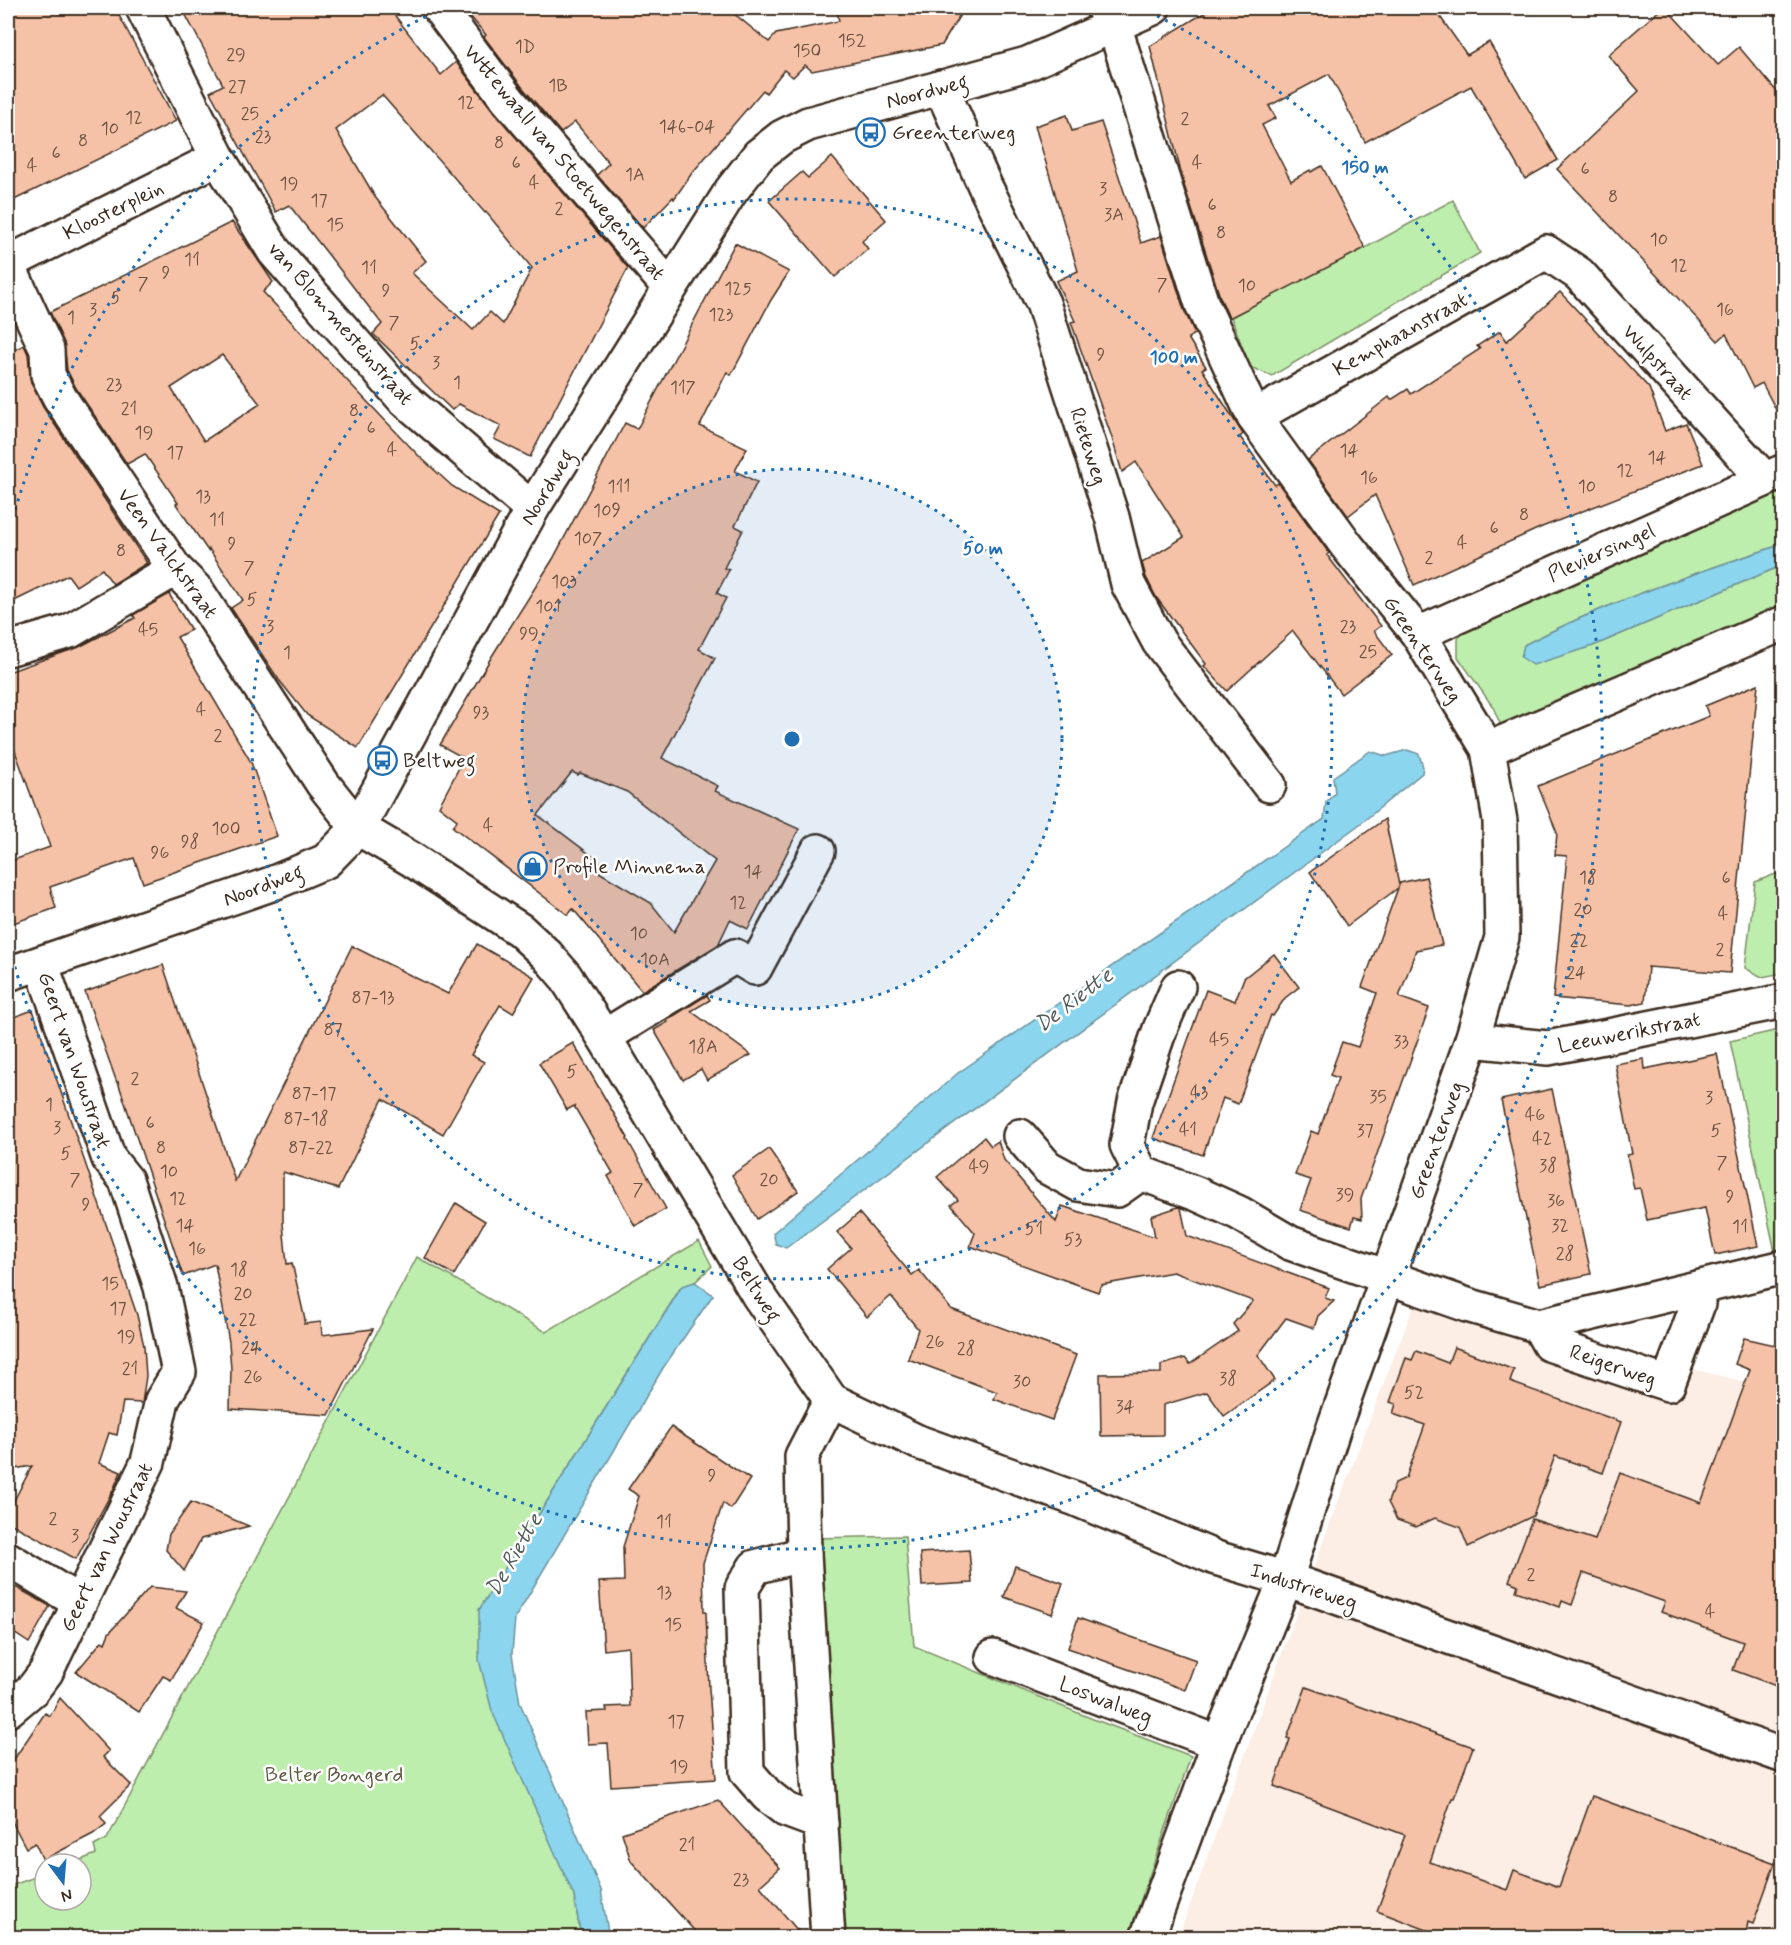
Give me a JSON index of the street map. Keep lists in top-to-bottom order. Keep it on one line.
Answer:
{"streets":{"street":["Noordweg","Wttewaall van Stoetwegenstraat","Kloosterplein","van Blommesteinstraat","Kemphaanstraat","Wulpstraat","Rieteweg","Pleviersingel","Veen Valckstraat","Greenterweg","Leeuwerikstraat","Geert van Woustraat","Beltweg","Reigerweg","Industrieweg","Loswalweg"]},"crossings":[["Noordweg","Wttewaall van Stoetwegenstraat"],["Noordweg","van Blommesteinstraat"],["Noordweg","Rieteweg"],["Noordweg","Veen Valckstraat"],["Noordweg","Greenterweg"],["Noordweg","Geert van Woustraat"],["Noordweg","Beltweg"],["Kloosterplein","van Blommesteinstraat"],["Kloosterplein","Veen Valckstraat"],["Kemphaanstraat","Wulpstraat"],["Kemphaanstraat","Greenterweg"],["Wulpstraat","Pleviersingel"],["Pleviersingel","Greenterweg"],["Veen Valckstraat","Beltweg"],["Greenterweg","Leeuwerikstraat"],["Greenterweg","Reigerweg"],["Greenterweg","Industrieweg"],["Beltweg","Industrieweg"]],"water":["De Riette"],"parks":["Belter Bongerd"],"places":{"bus stop":["Greenterweg","Beltweg"],"shop":["Profile Minnema"]},"house_numbers":["152","1D","150","29","1B","27","12","25","12","2","146-04","10","23","8","8","6","6","4","4","6","1A","4","19","3","8","17","6","2","3A","15","8","10","11","12","11","9","7","7","10","125","9","5","3","16","123","1","7","5","9","3","1","23","117","21","8","6","19","4","14","17","14","12","16","111","10","13","109","8","11","6","107","4","9","8","2","7","103","5","101","3","23","45","99","25","1","4","93","2","4","100","98","96","14","18","6","12","20","4","10","22","2","10A","24","87-13","87","45","33","18A","5","2","43","87-17","35","3","1","46","87-18","6","3","41","37","5","42","8","87-22","5","7","38","49","10","7","20","7","39","9","12","36","9","14","32","11","51","53","16","28","18","15","20","17","22","19","26","24","28","21","26","38","30","52","34","9","2","11","3","2","13","4","15","17","19","21","23"],"north":"bottom","rings":["150 m","100 m","50 m"]}
